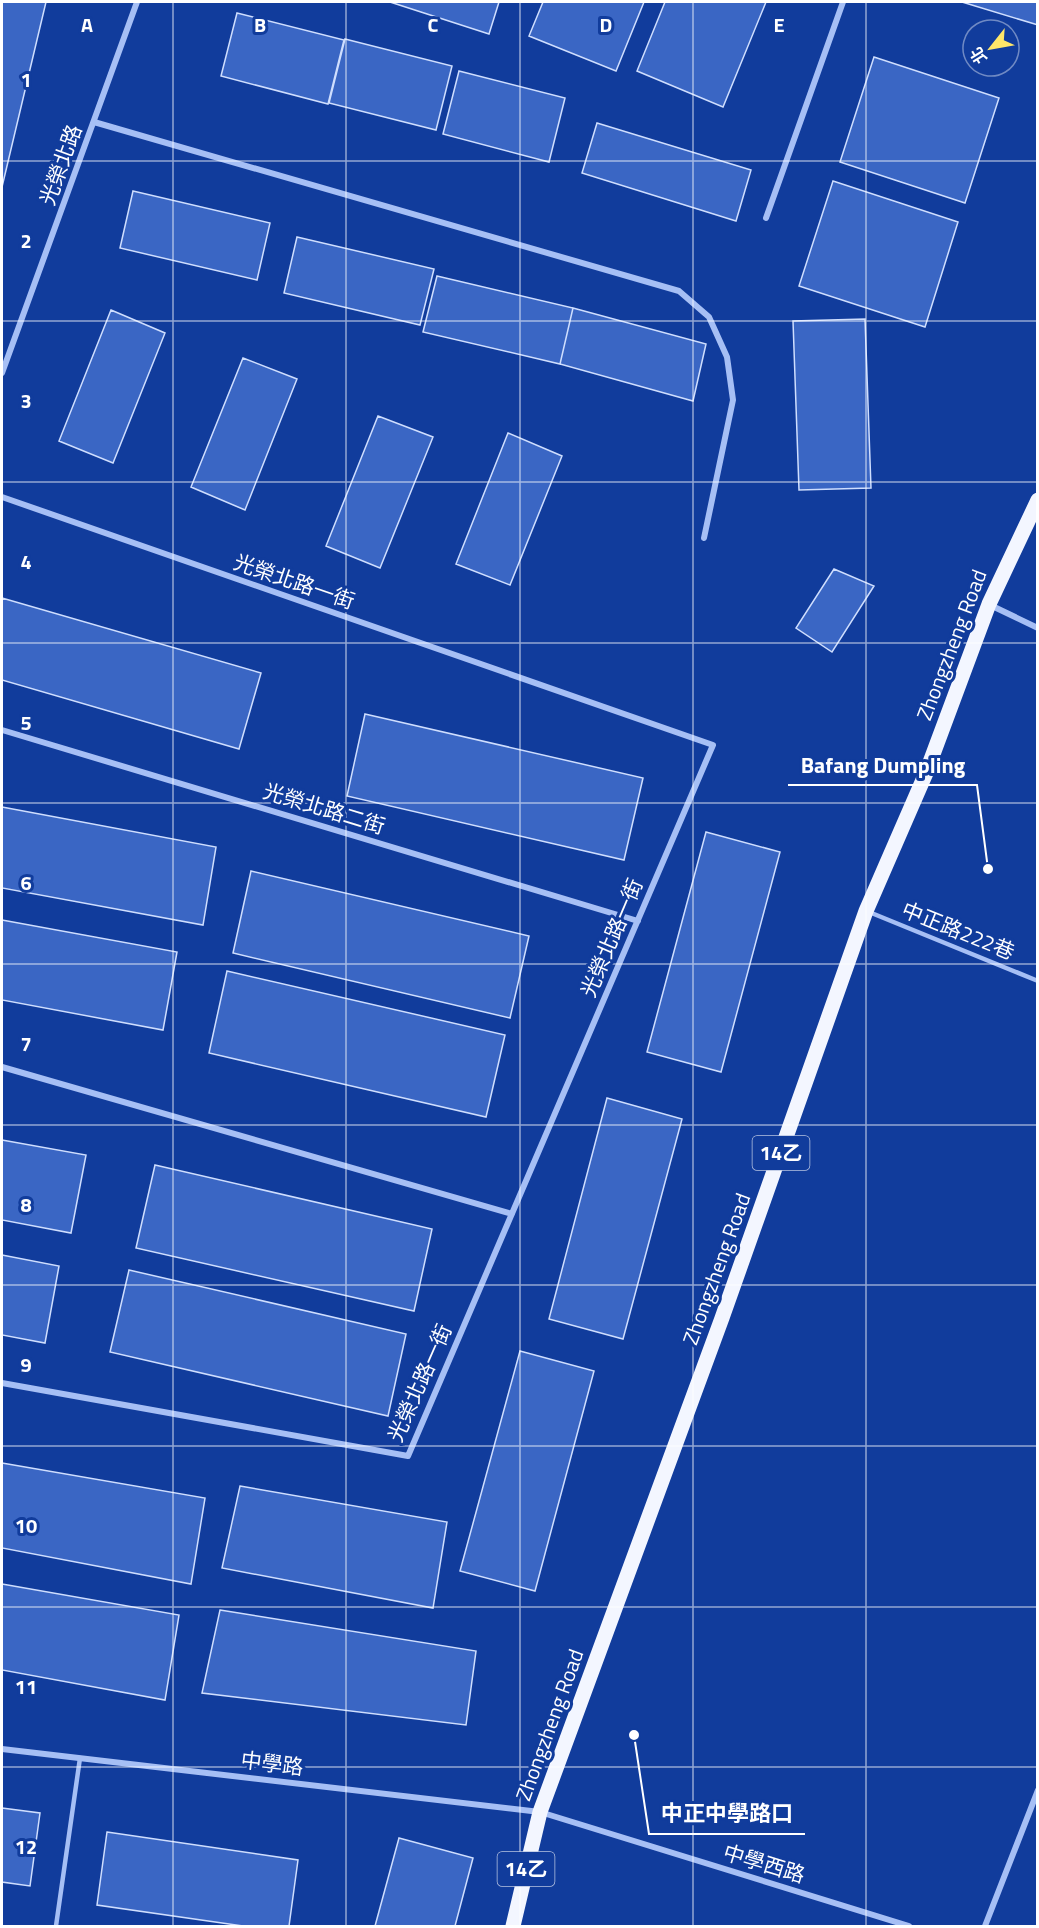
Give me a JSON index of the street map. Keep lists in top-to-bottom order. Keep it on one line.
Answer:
{"streets":{"main road":["Zhongzheng Road","14乙"],"street":["光榮北路","光榮北路一街","光榮北路二街","中學路","中學西路"],"lane":["中正路222巷"]},"crossings":[["光榮北路一街","光榮北路二街"],["Zhongzheng Road","中正路222巷"],["Zhongzheng Road","中學路"],["Zhongzheng Road","中學西路"],["中學路","中學西路"]],"places":["Bafang Dumpling","中正中學路口"],"north":"bottom left","grid":{"columns":["A","B","C","D","E"],"rows":["1","2","3","4","5","6","7","8","9","10","11","12"]}}
